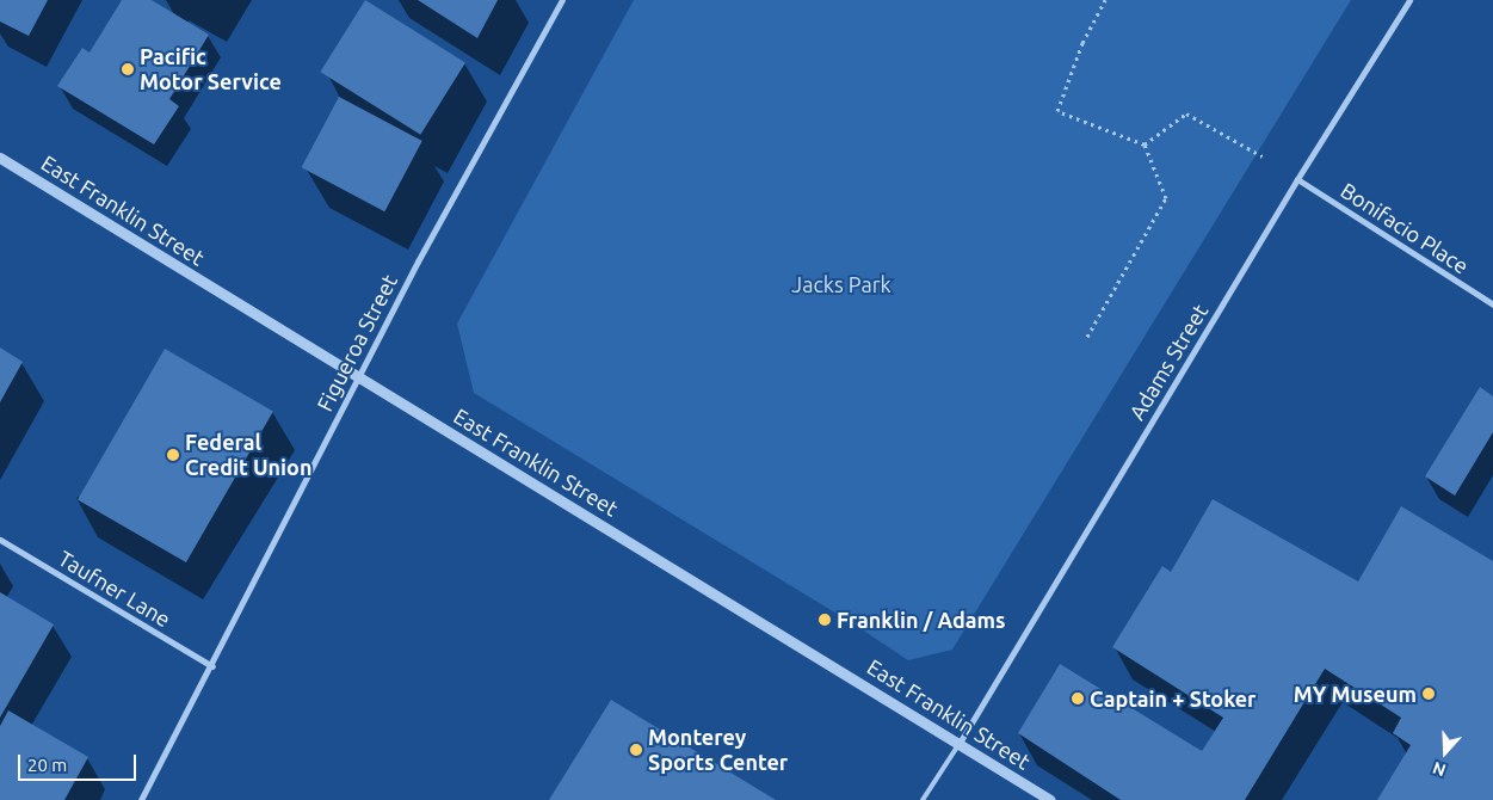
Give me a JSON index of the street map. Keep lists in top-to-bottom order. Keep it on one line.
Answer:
{"streets":{"street":["East Franklin Street","Bonifacio Place","Figueroa Street","Adams Street","Taufner Lane"]},"crossings":[["East Franklin Street","Figueroa Street"],["East Franklin Street","Adams Street"],["Bonifacio Place","Adams Street"],["Figueroa Street","Taufner Lane"]],"parks":["Jacks Park"],"places":["Pacific Motor Service","Federal Credit Union","Franklin / Adams","MY Museum","Captain + Stoker","Monterey Sports Center"],"scale_bar":"20 m","north":"bottom"}
